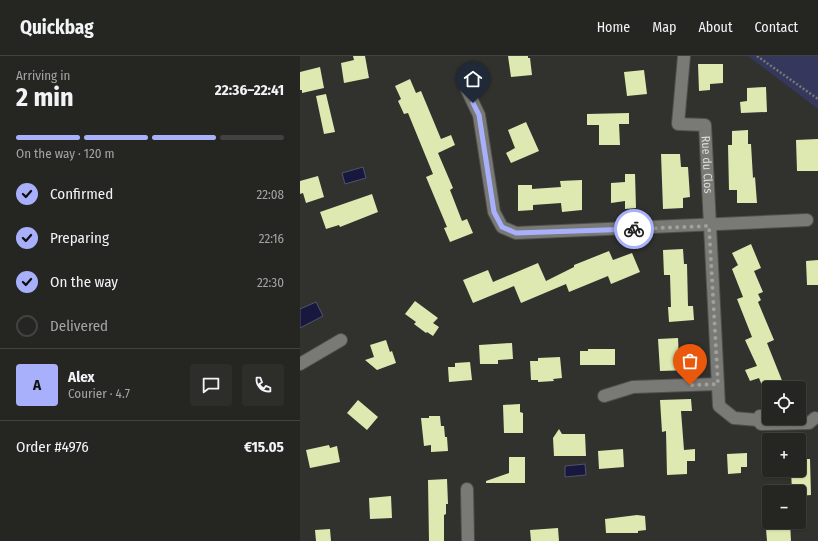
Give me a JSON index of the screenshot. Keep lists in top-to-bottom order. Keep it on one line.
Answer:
{"streets":{"street":["Rue du Clos"]},"page":{"header":"Quickbag","nav":["Home","Map","About","Contact"],"heading":["2 min","Arriving in","22:36–22:41"],"panel":["Alex","Courier · 4.7","Order #4976","€15.05"],"bar":"On the way · 120 m","list":[["Confirmed","22:08"],["Preparing","22:16"],["On the way","22:30"],"Delivered"],"round":"A","map_buttons":["+","−"]}}
